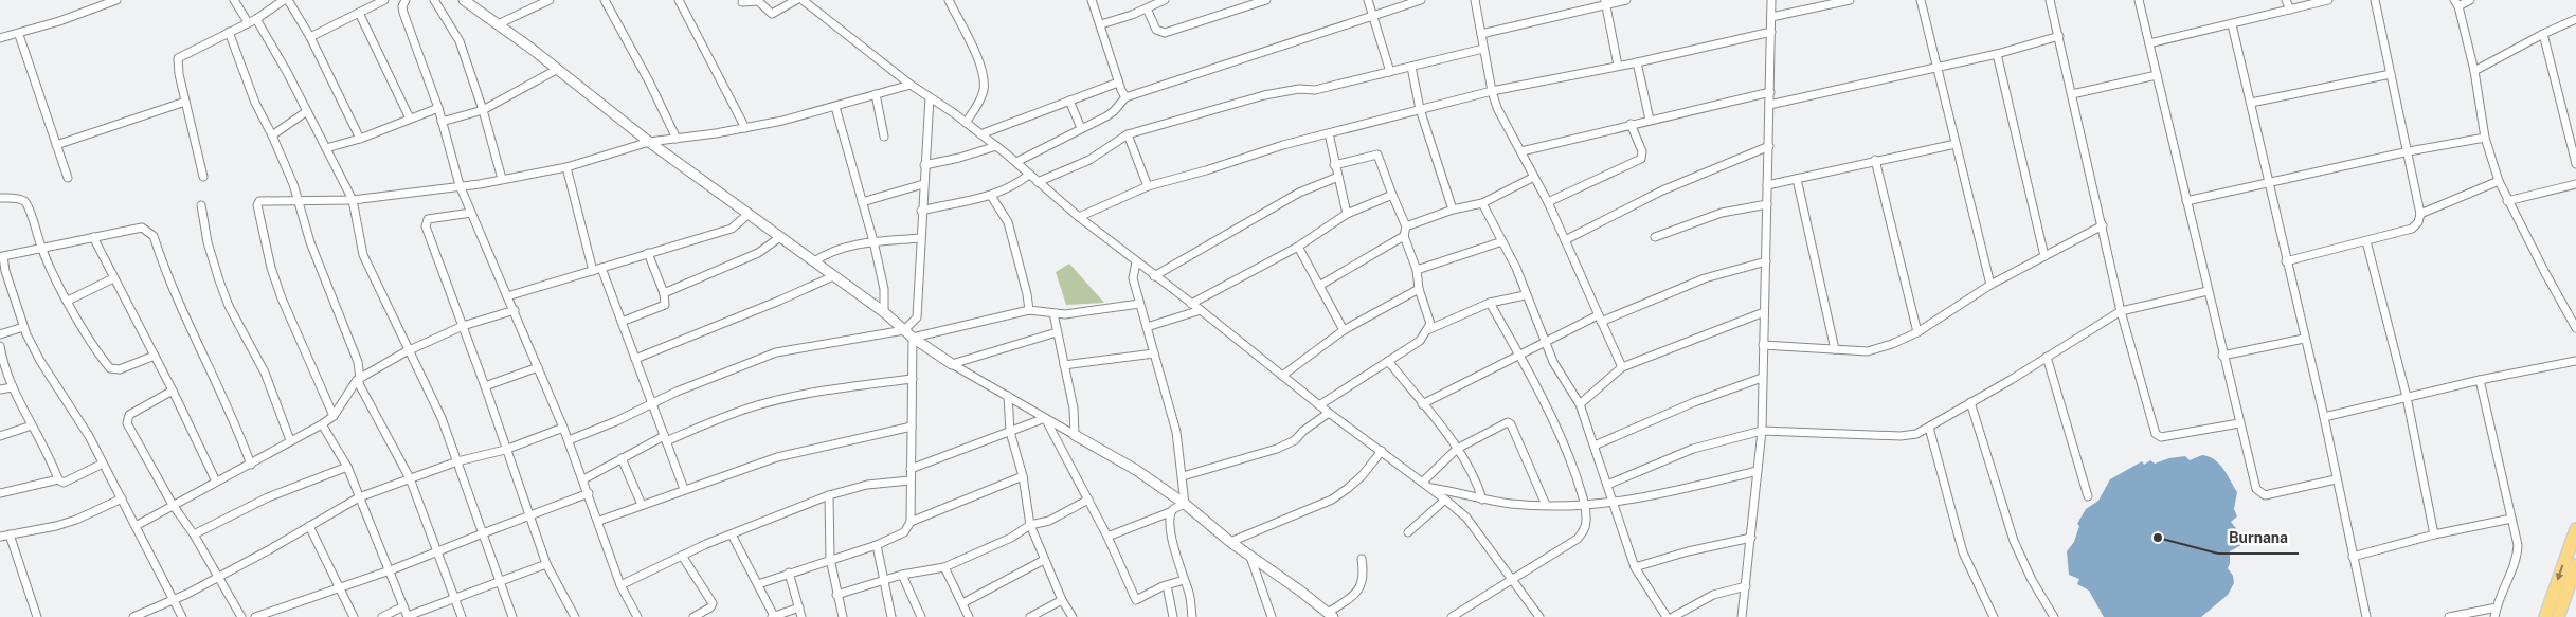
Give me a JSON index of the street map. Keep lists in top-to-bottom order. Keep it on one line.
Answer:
{"places":["Burnana"]}
